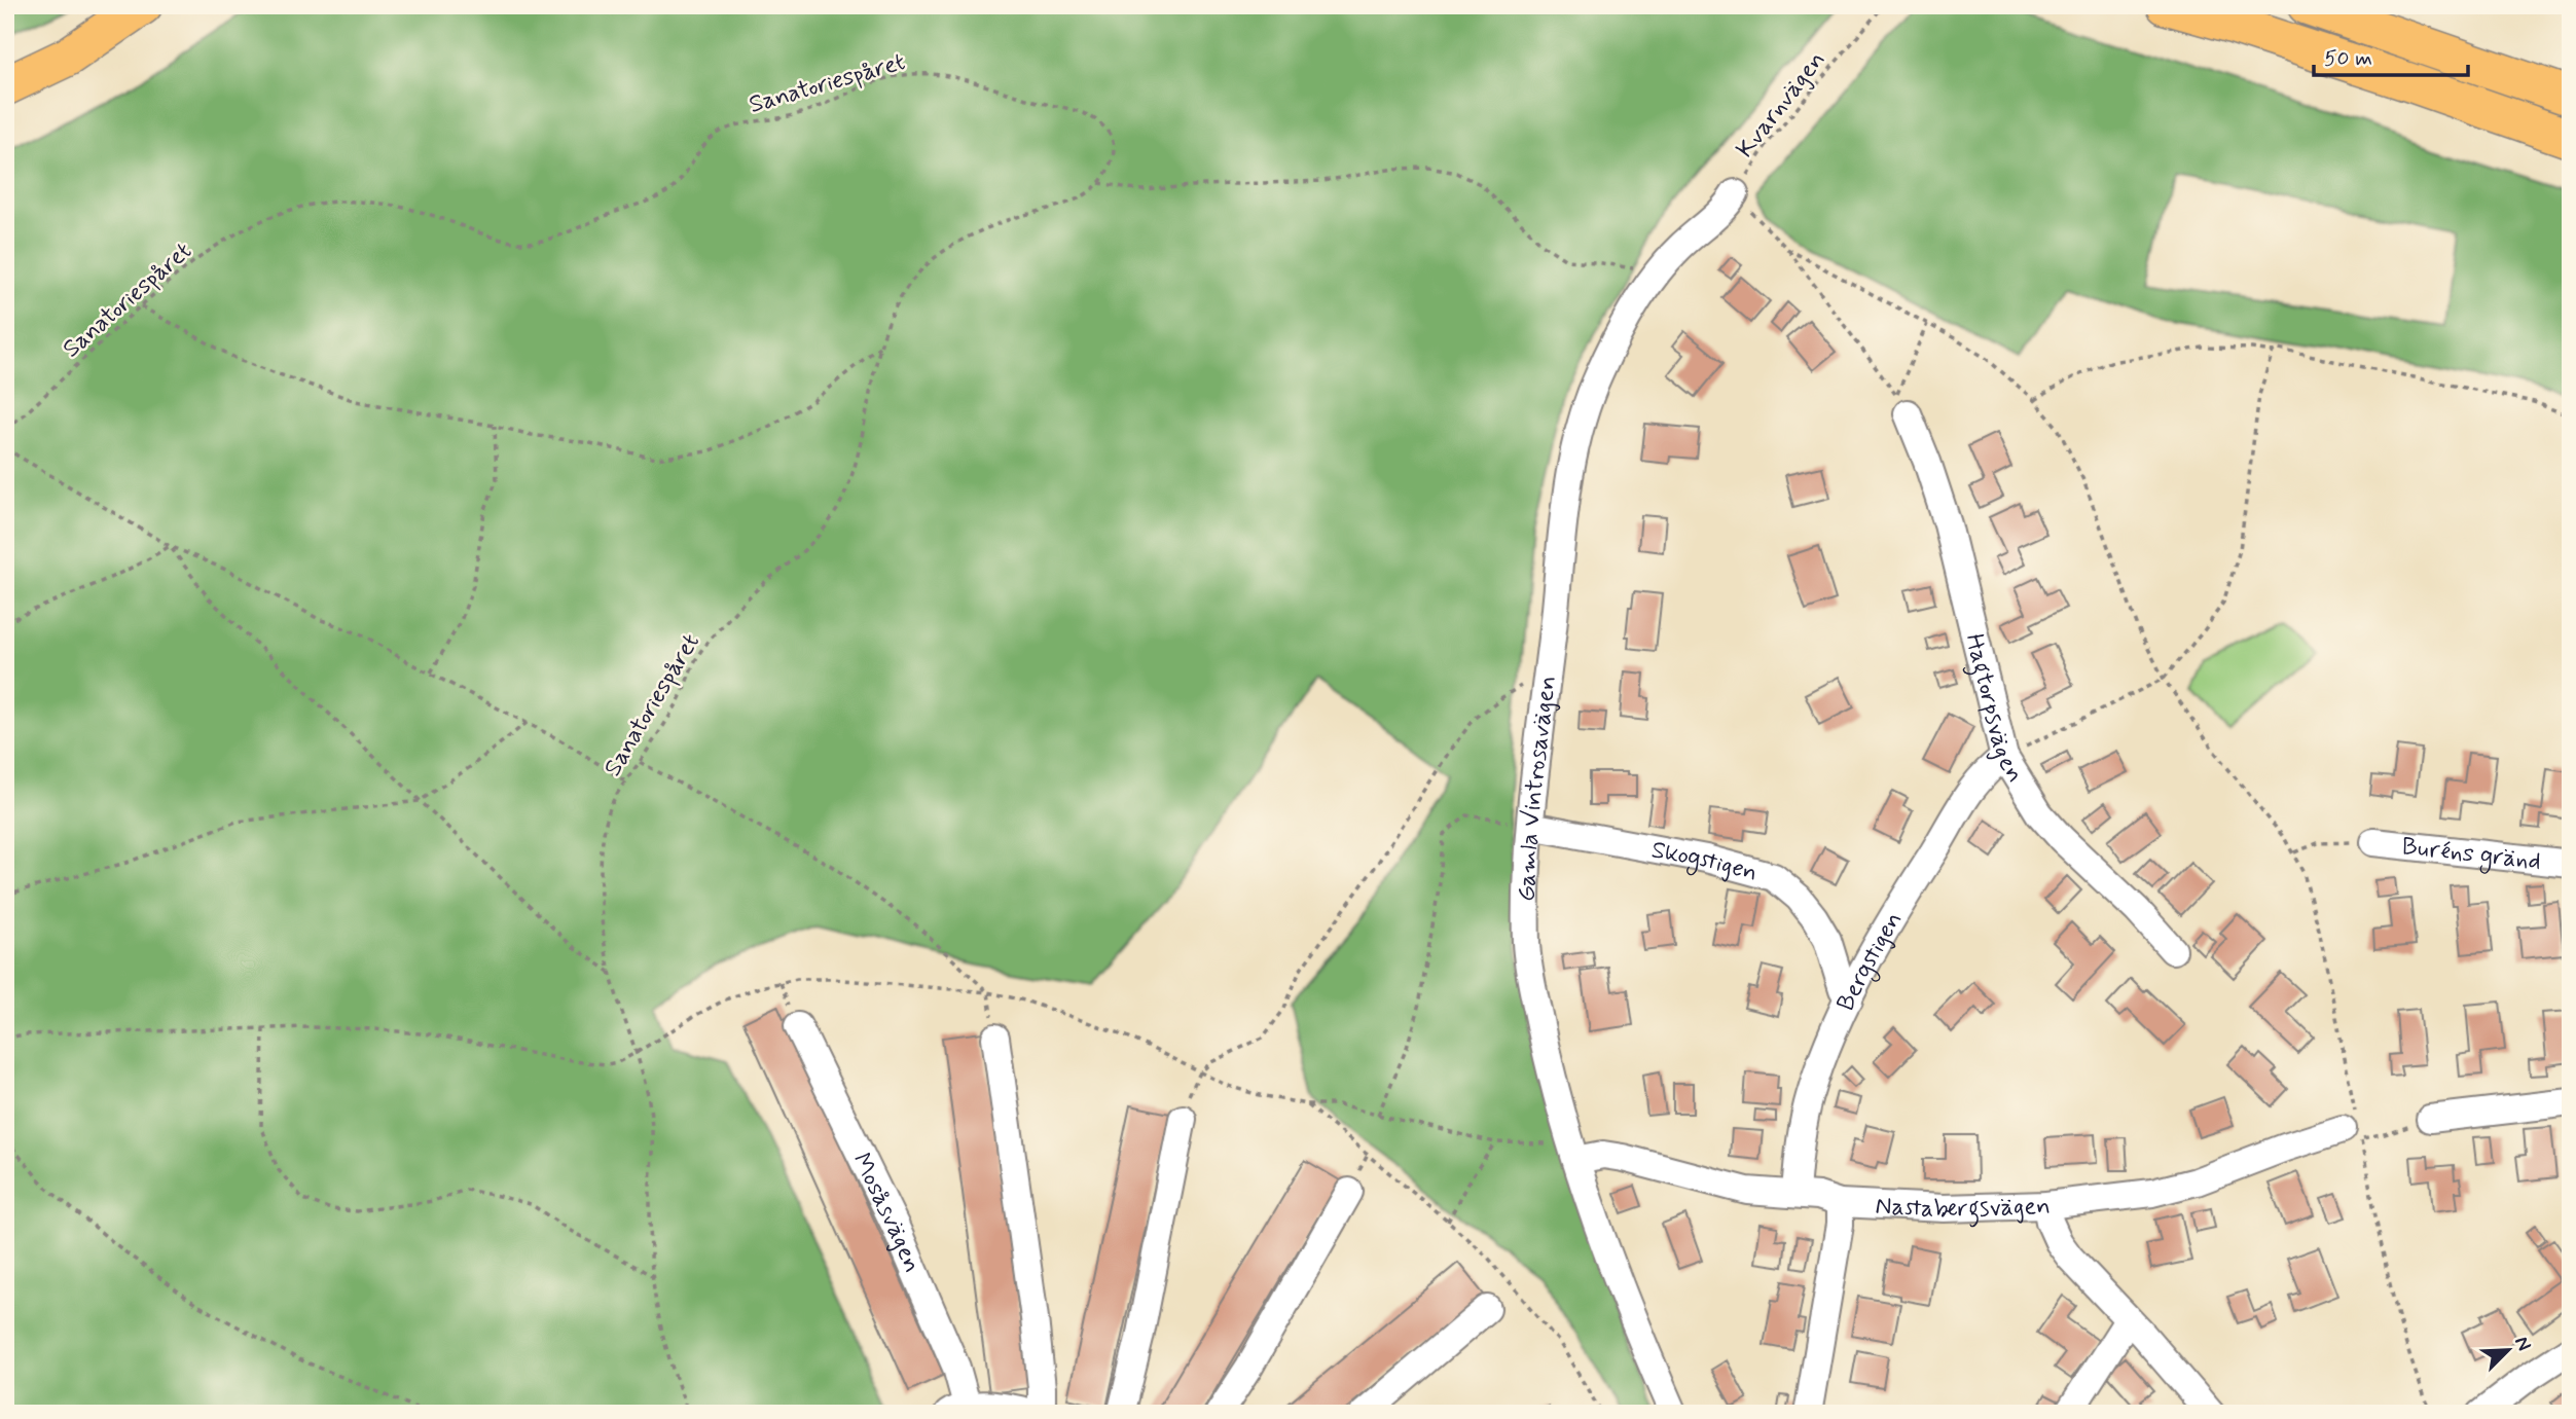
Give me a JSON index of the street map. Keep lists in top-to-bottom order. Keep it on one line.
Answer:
{"streets":{"street":["Hagtorpsvägen","Gamla Vintrosavägen","Buréns gränd","Skogstigen","Bergstigen","Nastabergsvägen","Mosåsvägen"],"path":["Sanatoriespåret","Kvarnvägen"]},"crossings":[["Kvarnvägen","Gamla Vintrosavägen"],["Hagtorpsvägen","Bergstigen"],["Gamla Vintrosavägen","Skogstigen"],["Gamla Vintrosavägen","Nastabergsvägen"],["Skogstigen","Bergstigen"],["Bergstigen","Nastabergsvägen"]],"scale_bar":"50 m","north":"top right"}
